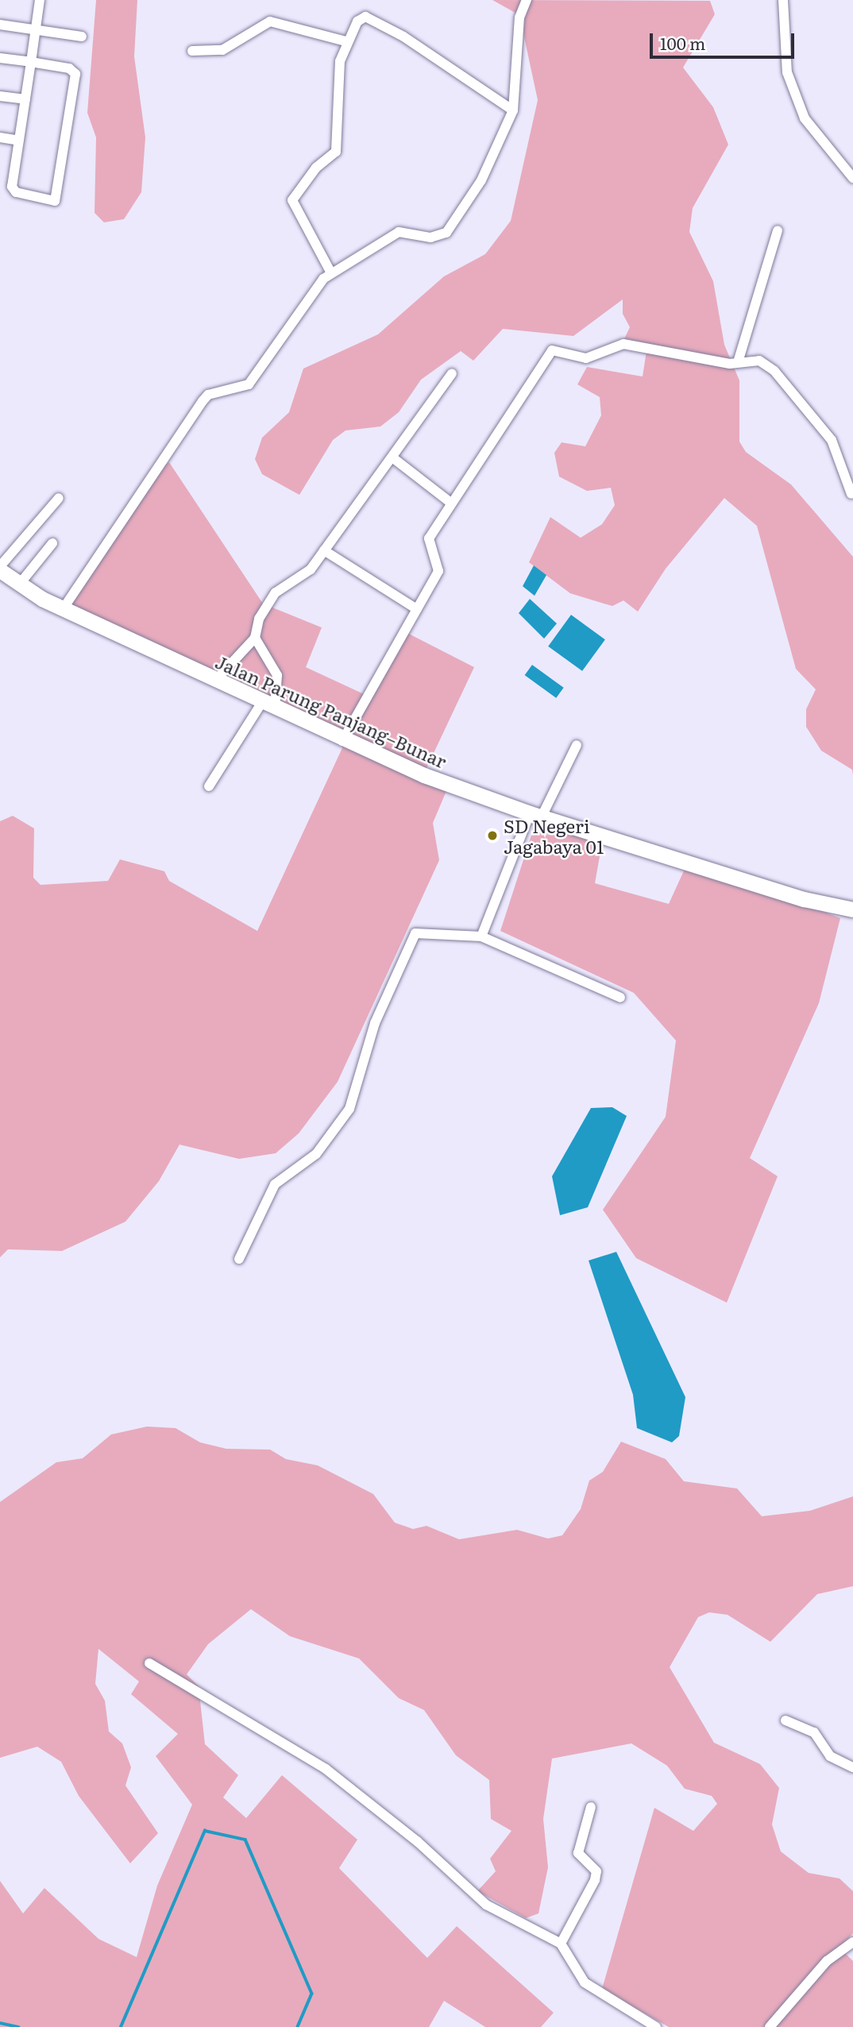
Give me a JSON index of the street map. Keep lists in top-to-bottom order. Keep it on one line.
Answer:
{"streets":{"main road":["Jalan Parung Panjang–Bunar"]},"places":["SD Negeri Jagabaya 01"],"scale_bar":"100 m"}
